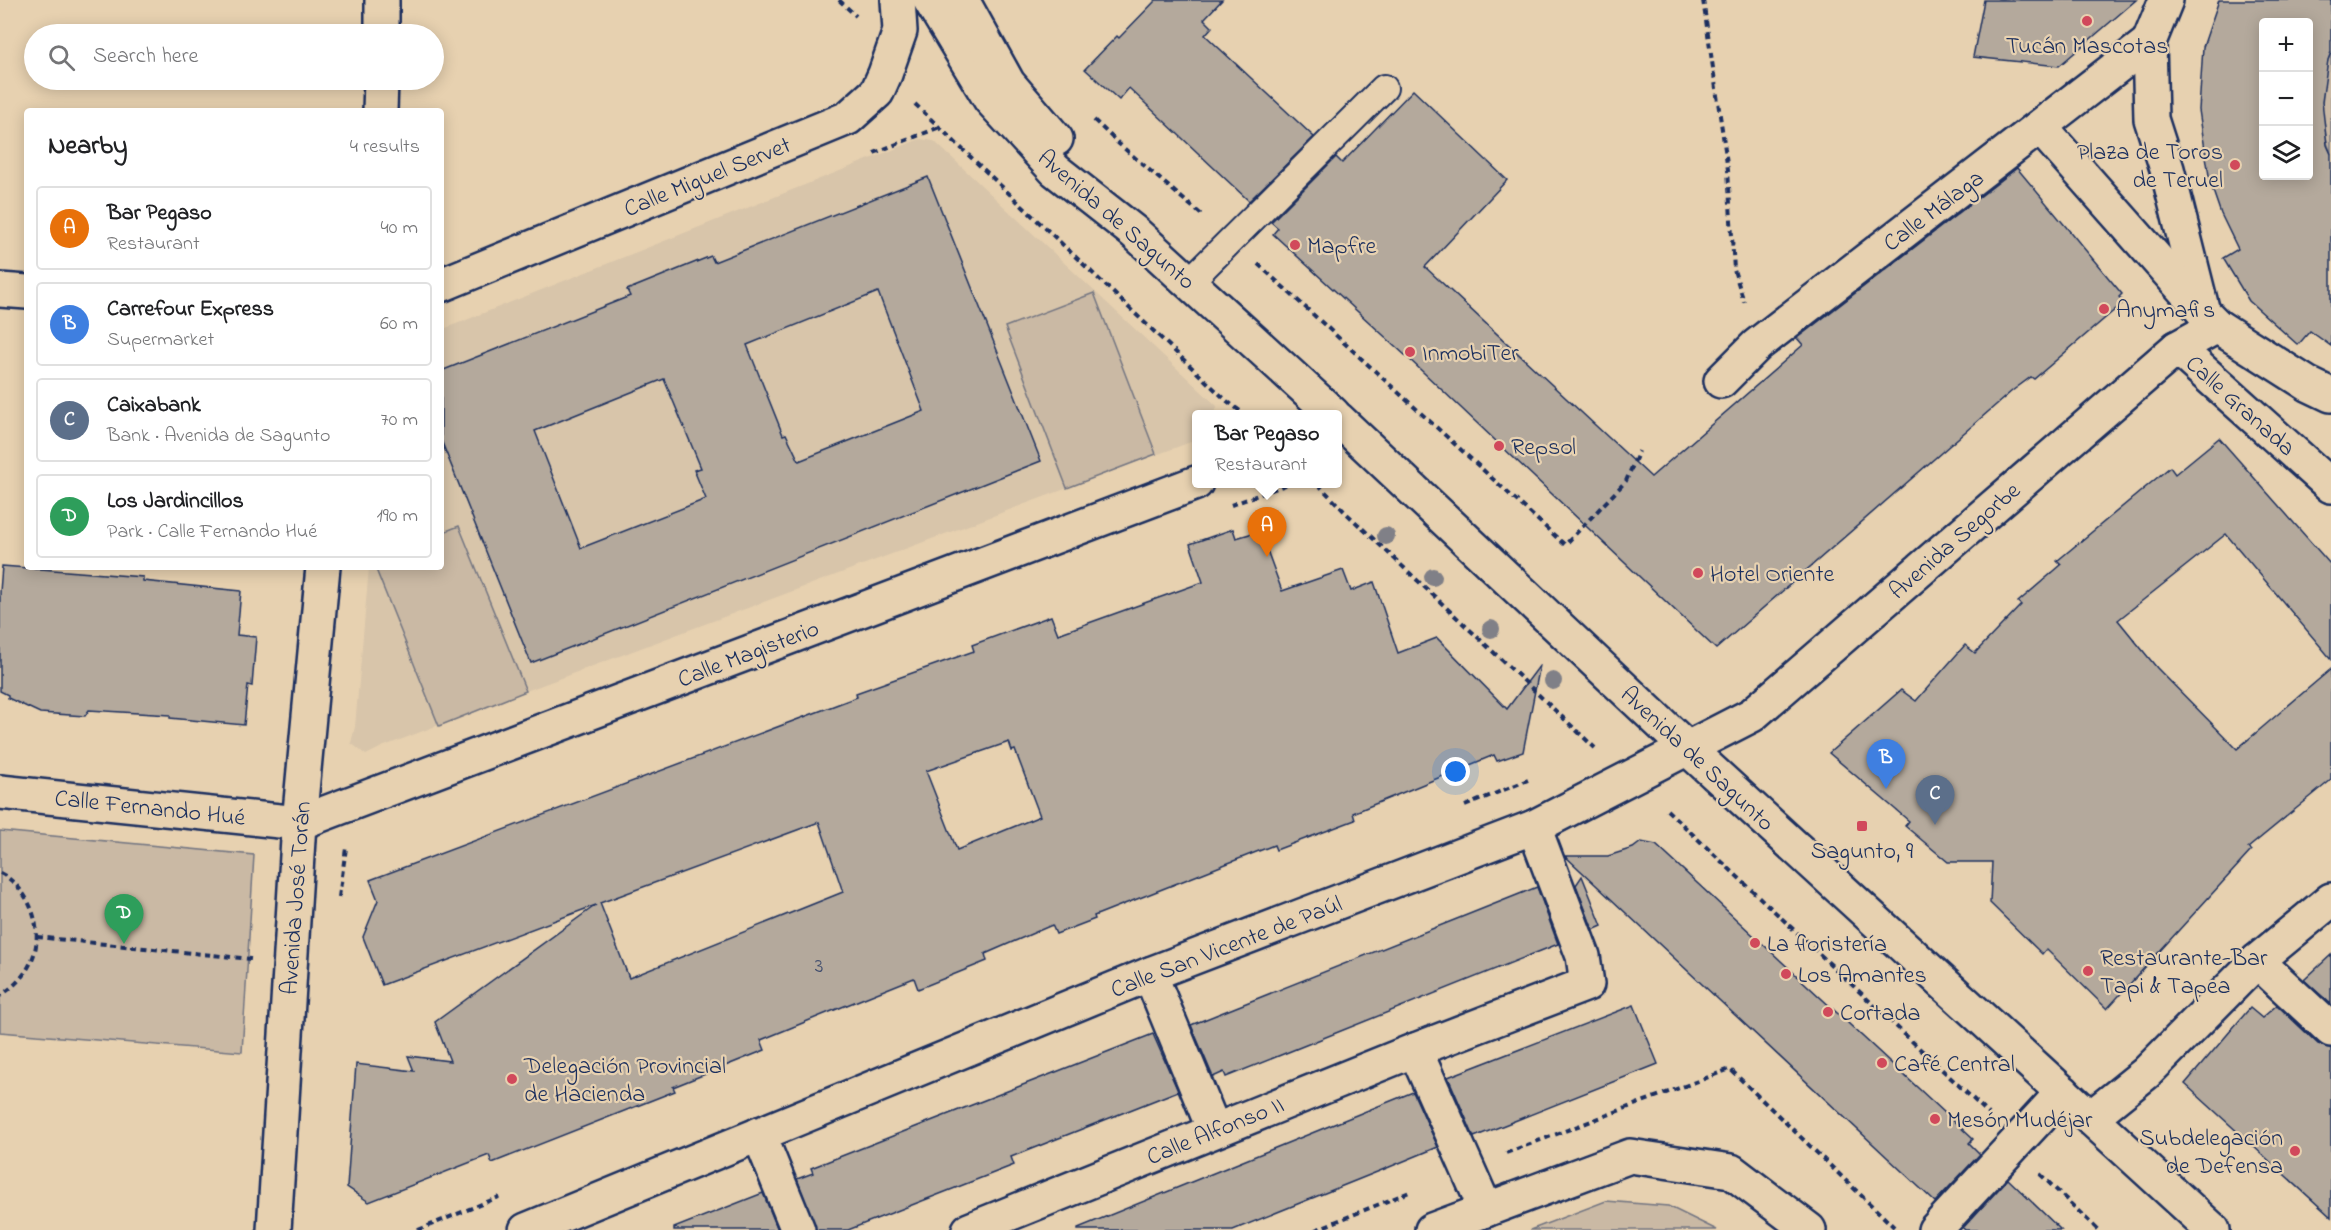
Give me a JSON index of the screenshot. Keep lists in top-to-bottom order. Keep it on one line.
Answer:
{"streets":{"street":["Calle Miguel Servet","Calle Málaga","Avenida de Sagunto","Calle Granada","Avenida Segorbe","Calle Magisterio","Calle Fernando Hué","Avenida José Torán","Calle San Vicente de Paúl","Calle Alfonso II"]},"crossings":[["Calle Málaga","Calle Granada"],["Calle Málaga","Avenida Segorbe"],["Avenida de Sagunto","Avenida Segorbe"],["Avenida de Sagunto","Calle San Vicente de Paúl"],["Calle Granada","Avenida Segorbe"],["Avenida Segorbe","Calle San Vicente de Paúl"],["Calle Magisterio","Calle Fernando Hué"],["Calle Magisterio","Avenida José Torán"],["Calle Fernando Hué","Avenida José Torán"],["Calle San Vicente de Paúl","Calle Alfonso II"]],"places":{"other":["Tucán Mascotas","Plaza de Toros de Teruel","Mapfre","Anymafis","InmobiTer","Repsol","Hotel Oriente","La floristería","Restaurante-Bar Tapi & Tapea","Los Amantes","Cortada","Café Central","Delegación Provincial de Hacienda","Mesón Mudéjar","Subdelegación de Defensa"],"transit":["Sagunto, 9"]},"house_numbers":["3"],"page":{"map_buttons":["+","−"],"search":"Search here","heading":["Nearby","4 results"],"list":[{"mark":"A","name":"Bar Pegaso","note":"Restaurant","value":"40 m"},{"mark":"B","name":"Carrefour Express","note":"Supermarket","value":"60 m"},{"mark":"C","name":"Caixabank","note":"Bank · Avenida de Sagunto","value":"70 m"},{"mark":"D","name":"Los Jardincillos","note":"Park · Calle Fernando Hué","value":"190 m"}],"popup":["Bar Pegaso","Restaurant"],"pins":["A","B","C","D"]}}
